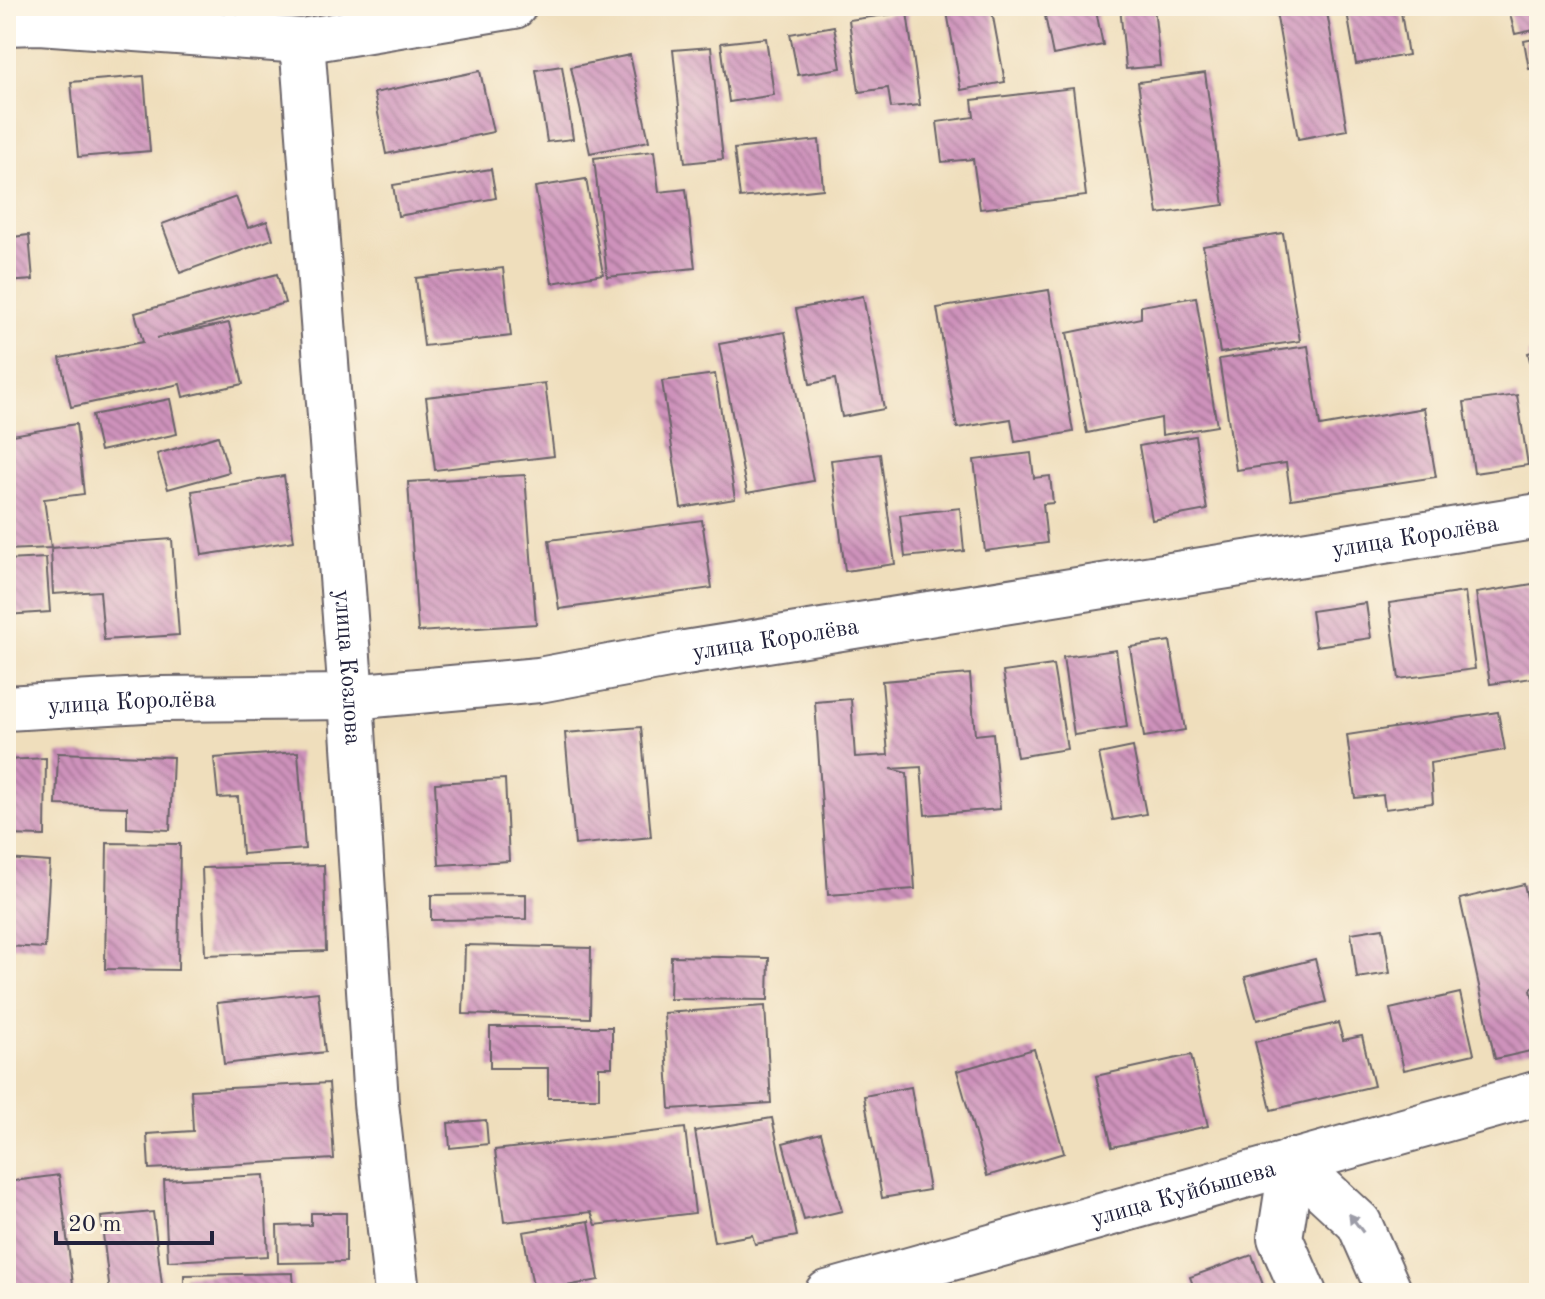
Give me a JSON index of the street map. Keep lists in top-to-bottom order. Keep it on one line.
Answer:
{"streets":{"street":["улица Королёва","улица Козлова","улица Куйбышева"]},"crossings":[["улица Королёва","улица Козлова"]],"scale_bar":"20 m"}
